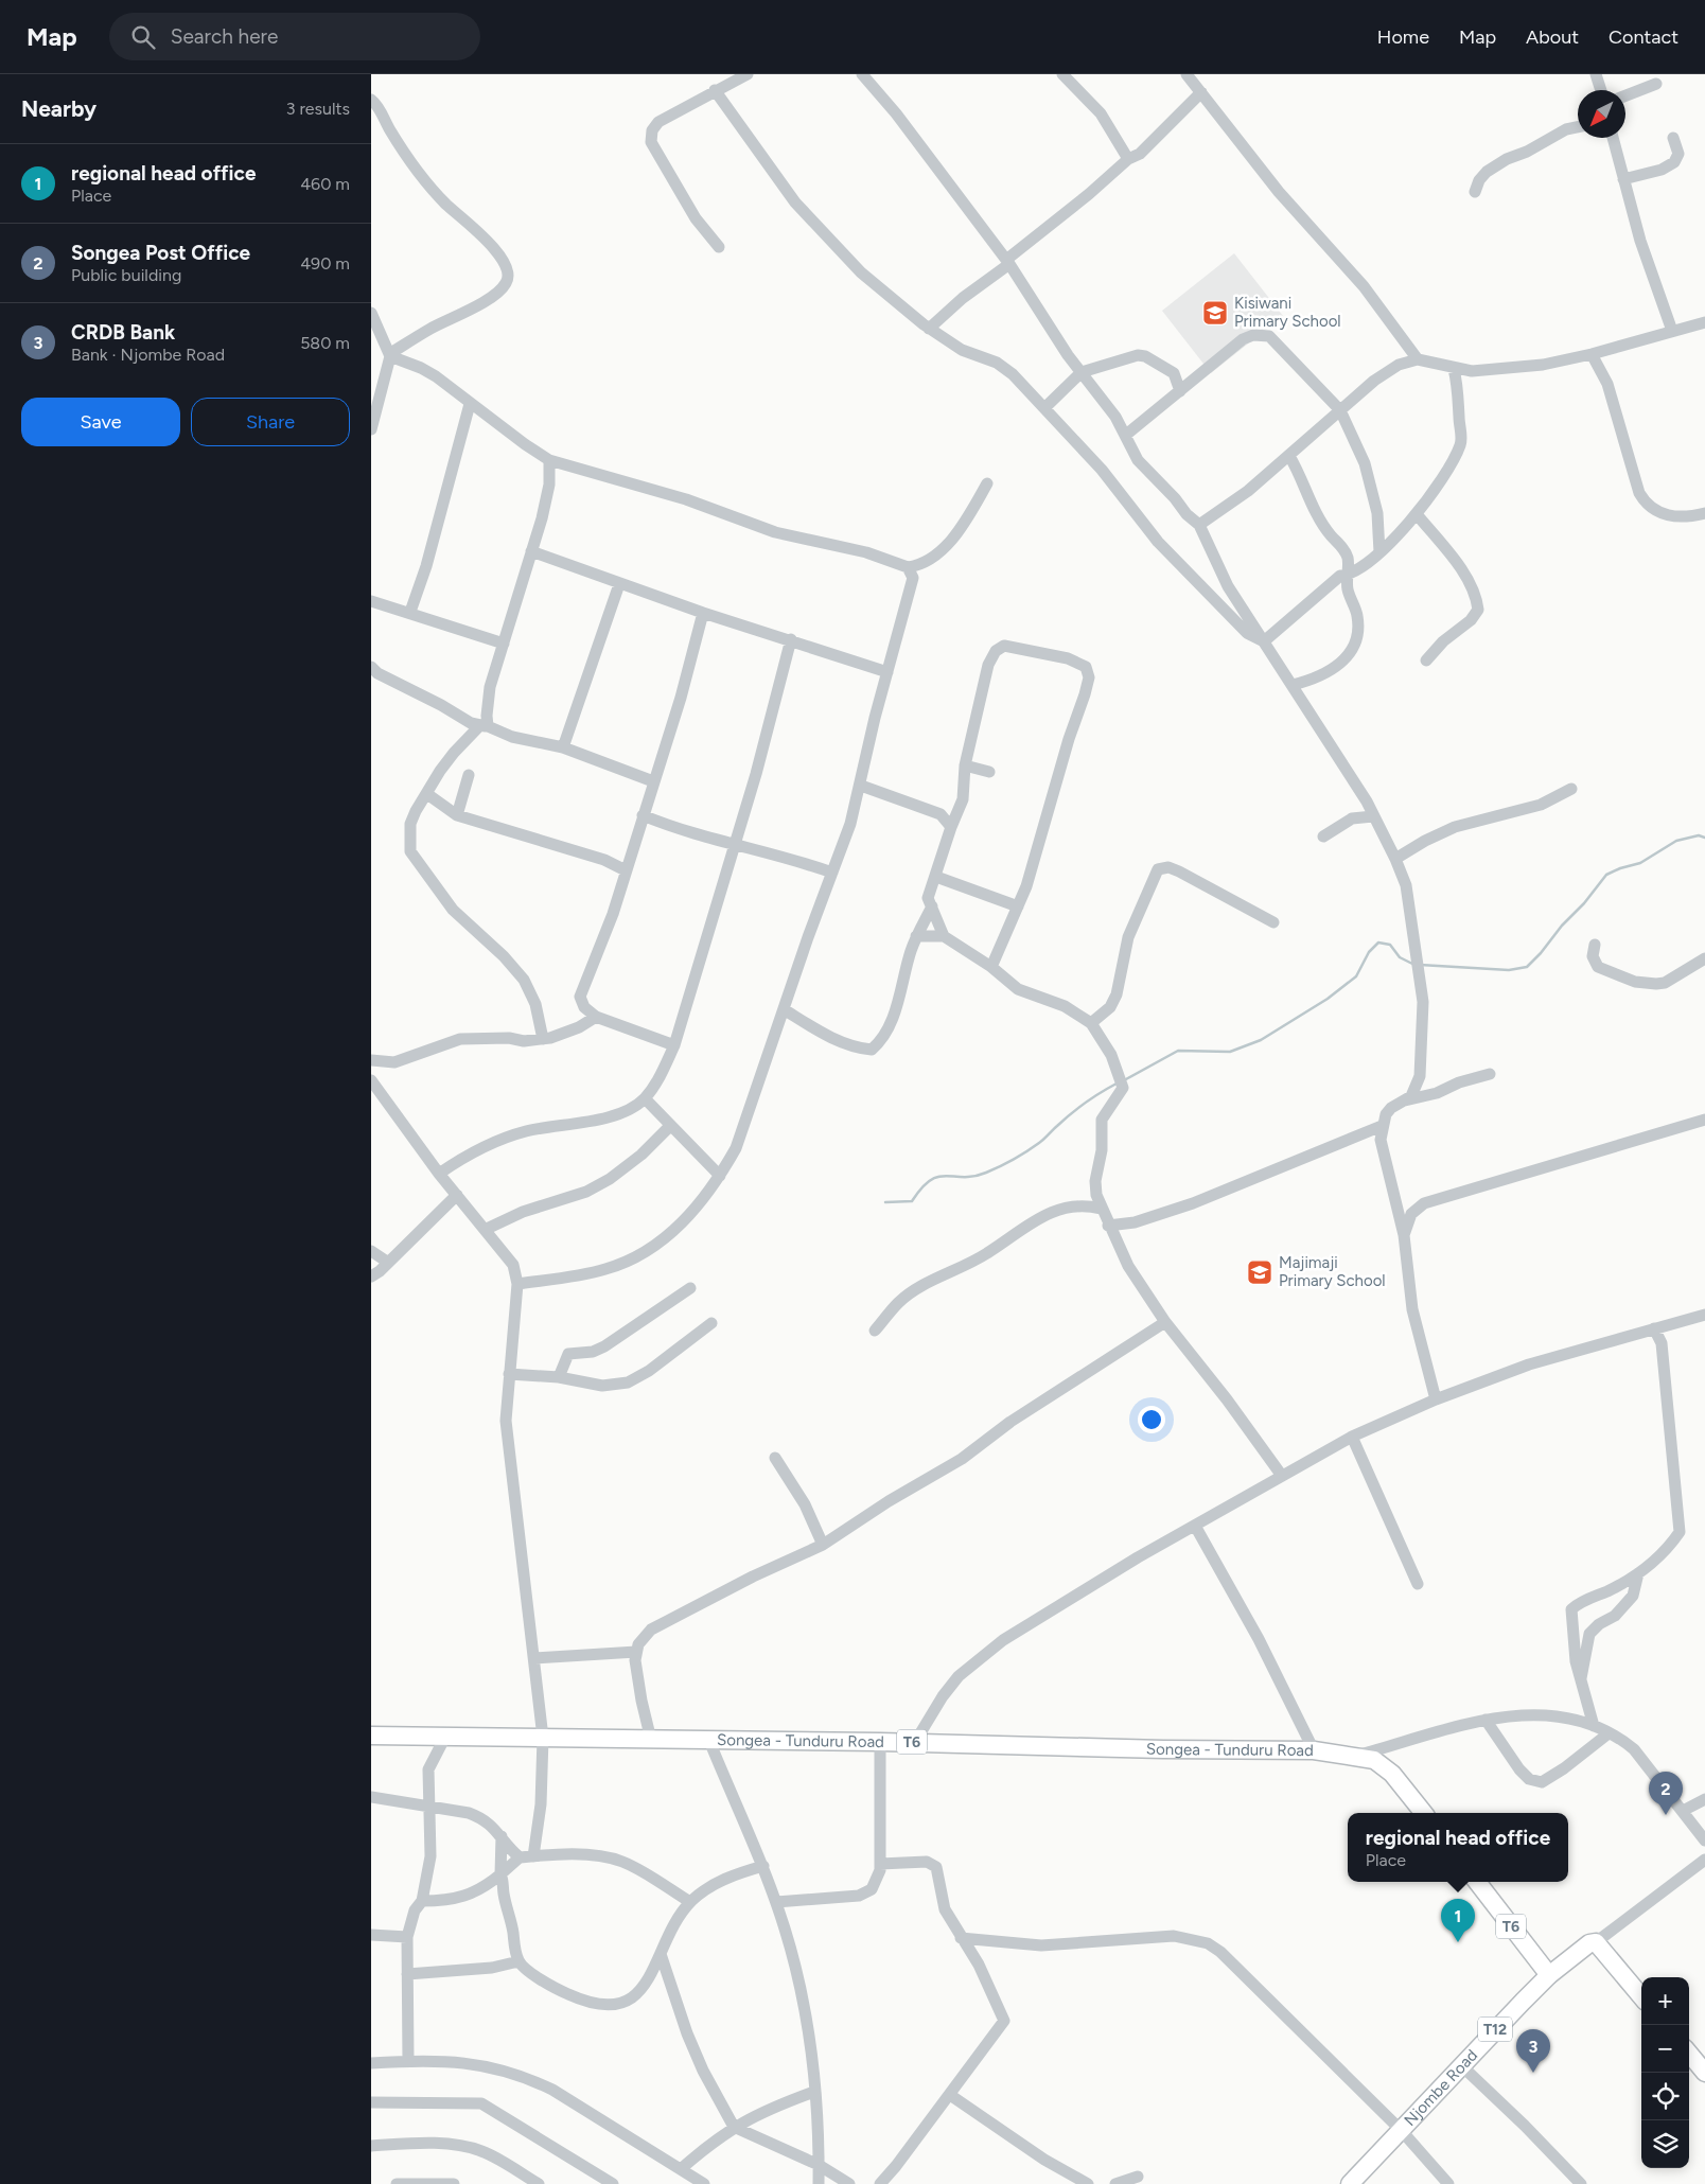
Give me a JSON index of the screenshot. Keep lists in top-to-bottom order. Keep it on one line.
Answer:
{"streets":{"highway":["Songea - Tunduru Road","T6","T12","Njombe Road"]},"crossings":[["T6","Njombe Road"]],"places":{"school or university":["Kisiwani Primary School","Majimaji Primary School"]},"north":"bottom left","page":{"header":"Map","search":"Search here","nav":["Home","Map","About","Contact"],"heading":["Nearby","3 results"],"list":[{"mark":"1","name":"regional head office","note":"Place","value":"460 m"},{"mark":"2","name":"Songea Post Office","note":"Public building","value":"490 m"},{"mark":"3","name":"CRDB Bank","note":"Bank · Njombe Road","value":"580 m"}],"buttons":["Save","Share"],"pins":["2","1","3"],"popup":["regional head office","Place"],"map_buttons":["+","−"]}}
